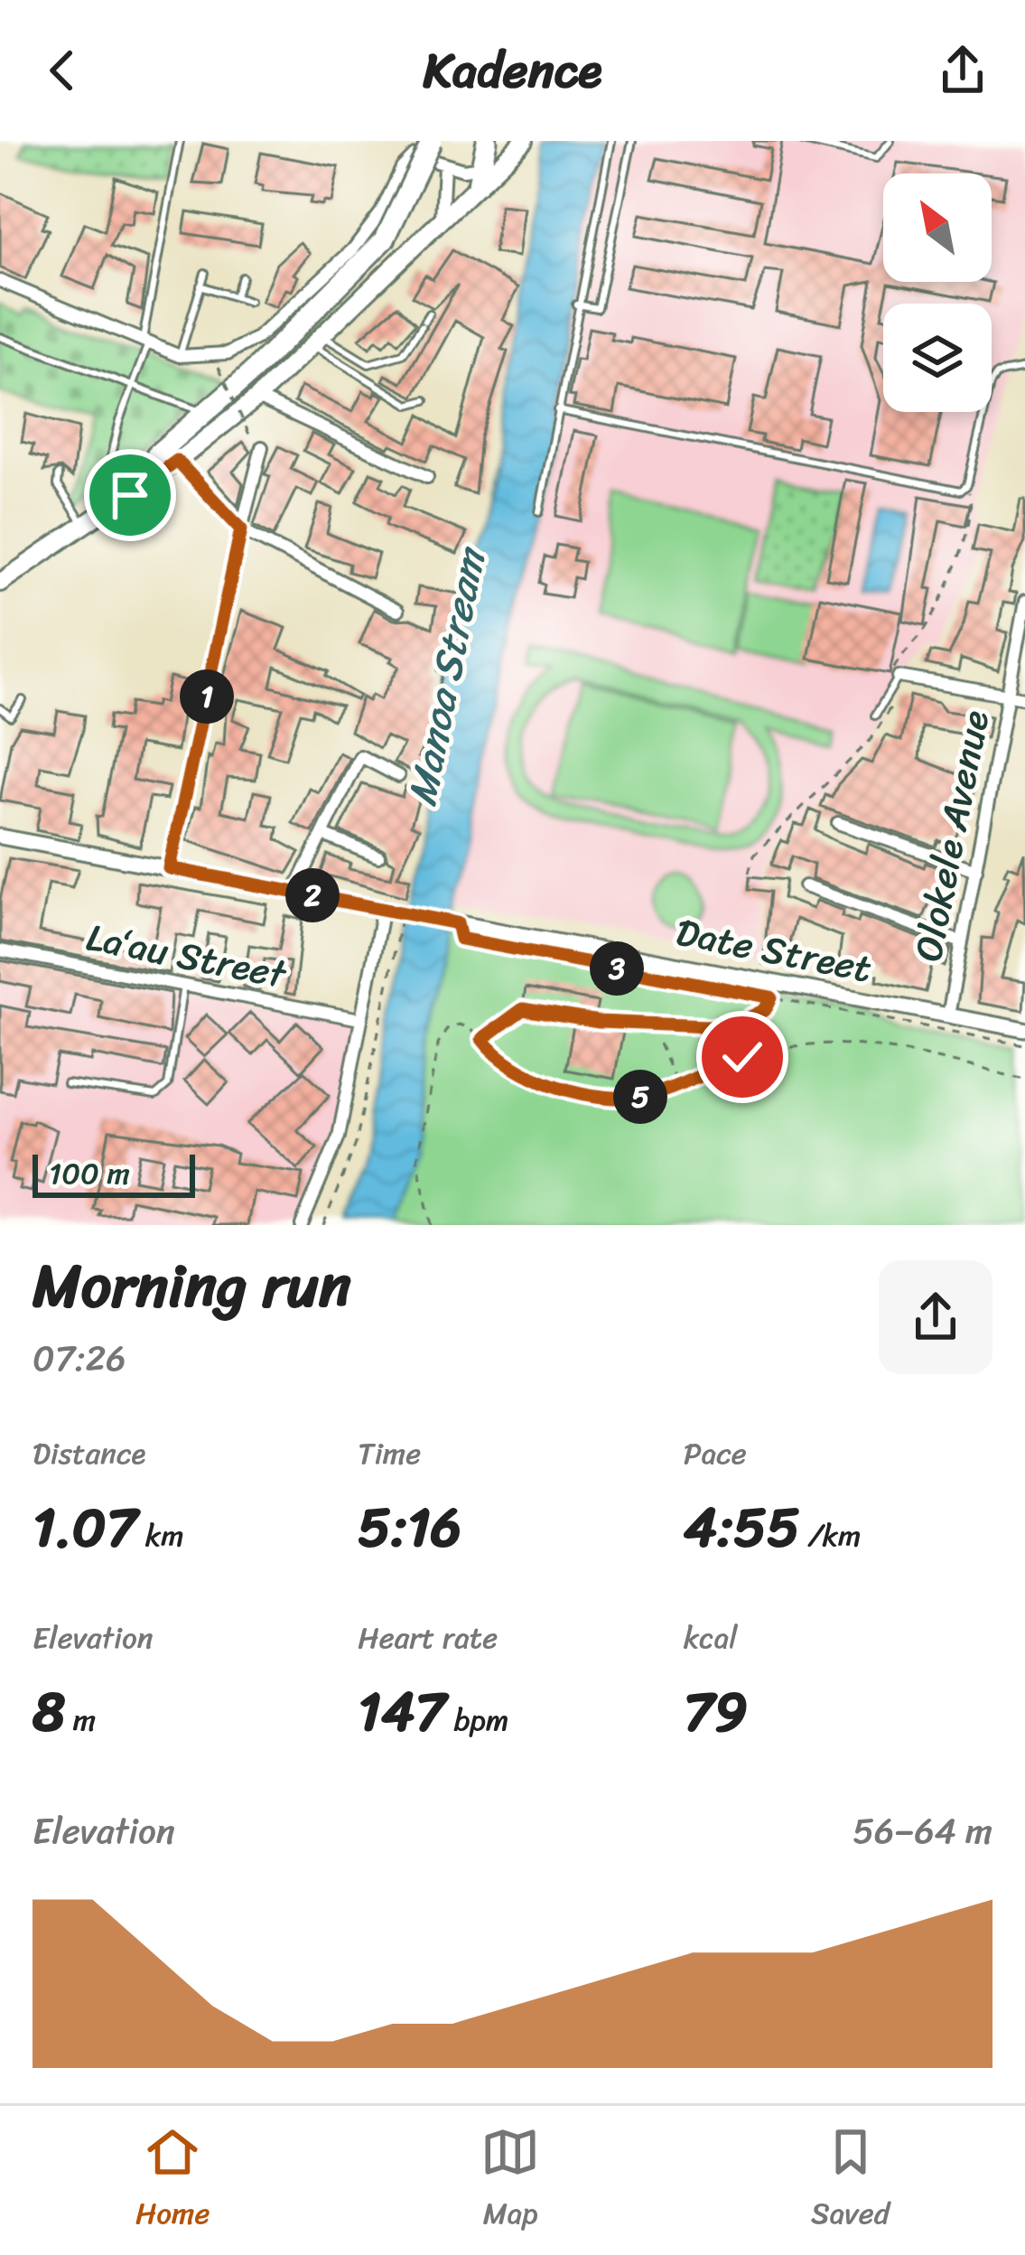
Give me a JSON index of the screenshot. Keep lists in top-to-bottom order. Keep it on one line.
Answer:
{"streets":{"street":["Olokele Avenue","Date Street","Laʻau Street"]},"crossings":[["Olokele Avenue","Date Street"]],"water":["Manoa Stream"],"scale_bar":"100 m","north":"top left","page":{"header":"Kadence","pins":["1","2","3","5"],"scale":"100 m","heading":["Morning run","07:26"],"stats":[["Distance","1.07 km"],["Time","5:16"],["Pace","4:55 /km"],["Elevation","8 m"],["Heart rate","147 bpm"],["kcal","79"]],"chart":["Elevation","56–64 m"],"tabs":["Home","Map","Saved"]}}
